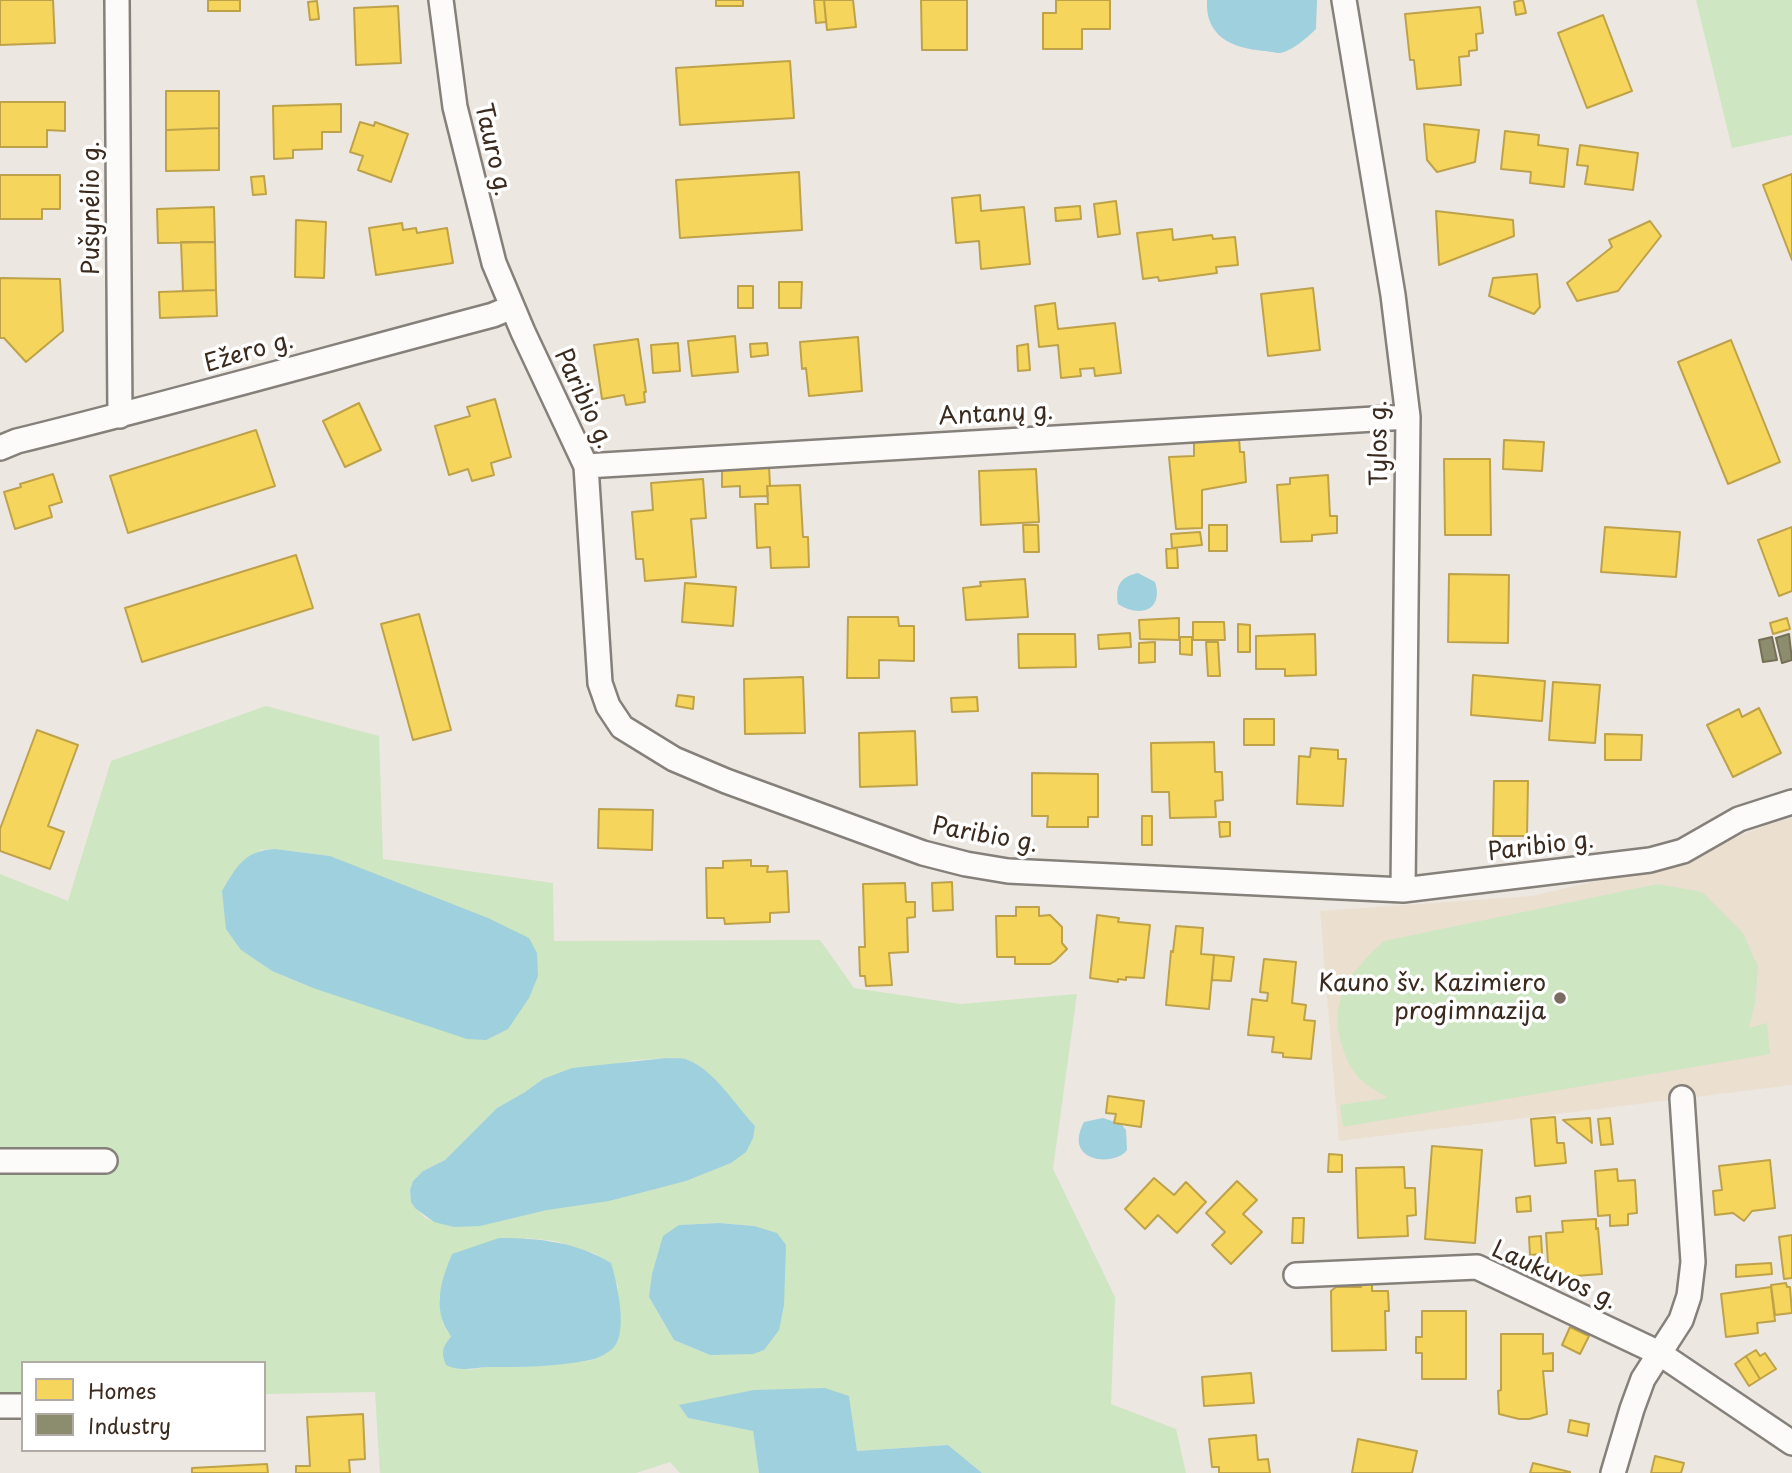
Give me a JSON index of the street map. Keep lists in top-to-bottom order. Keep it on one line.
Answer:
{"streets":{"street":["Tauro g.","Pušynėlio g.","Ežero g.","Paribio g.","Antanų g.","Tylos g.","Laukuvos g."]},"crossings":[["Tauro g.","Ežero g."],["Tauro g.","Paribio g."],["Pušynėlio g.","Ežero g."],["Ežero g.","Paribio g."],["Paribio g.","Antanų g."],["Paribio g.","Tylos g."],["Antanų g.","Tylos g."]],"places":["Kauno šv. Kazimiero progimnazija"],"legend":["Homes","Industry"]}
